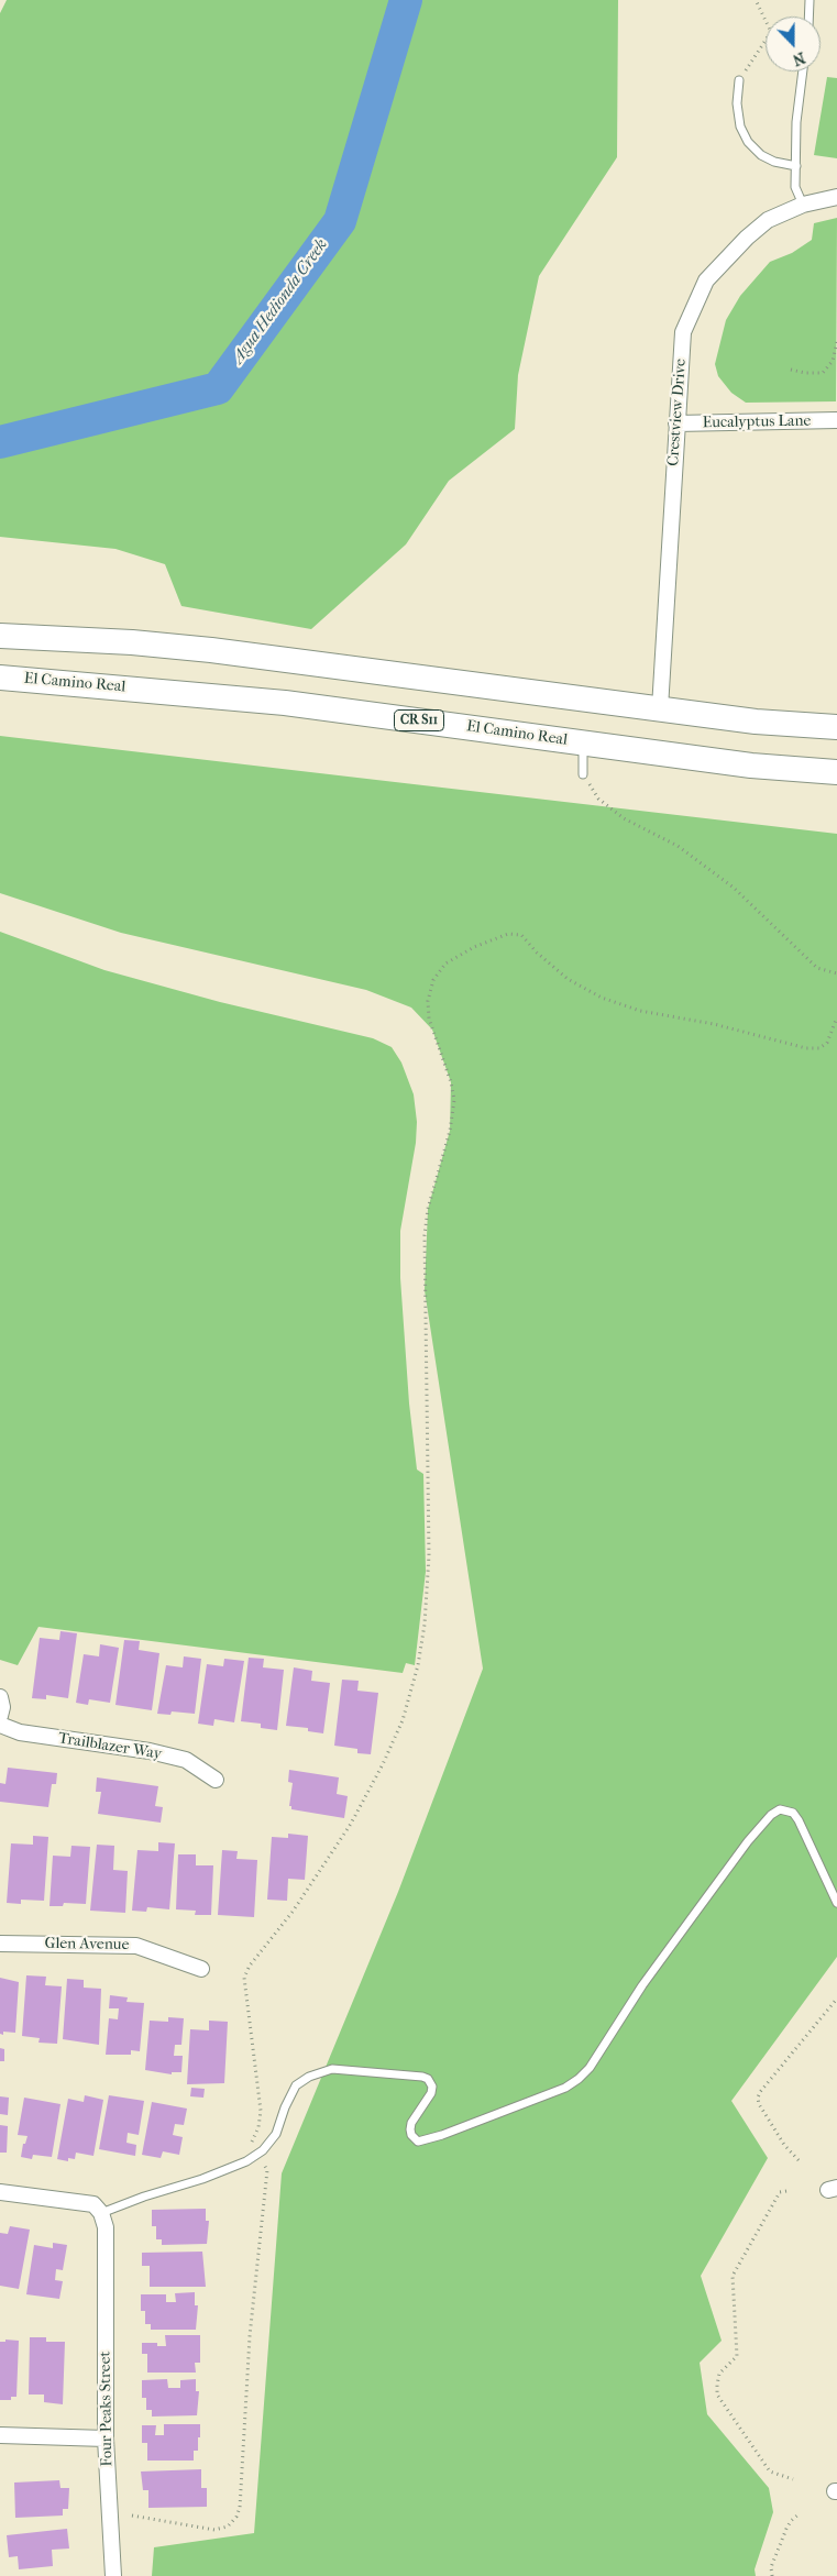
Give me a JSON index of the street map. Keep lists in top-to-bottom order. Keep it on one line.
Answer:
{"streets":{"main road":["El Camino Real","CR S11"],"street":["Crestview Drive","Eucalyptus Lane","Trailblazer Way","Glen Avenue","Four Peaks Street"]},"crossings":[["Crestview Drive","Eucalyptus Lane"]],"water":["Agua Hedionda Creek"],"north":"bottom"}
